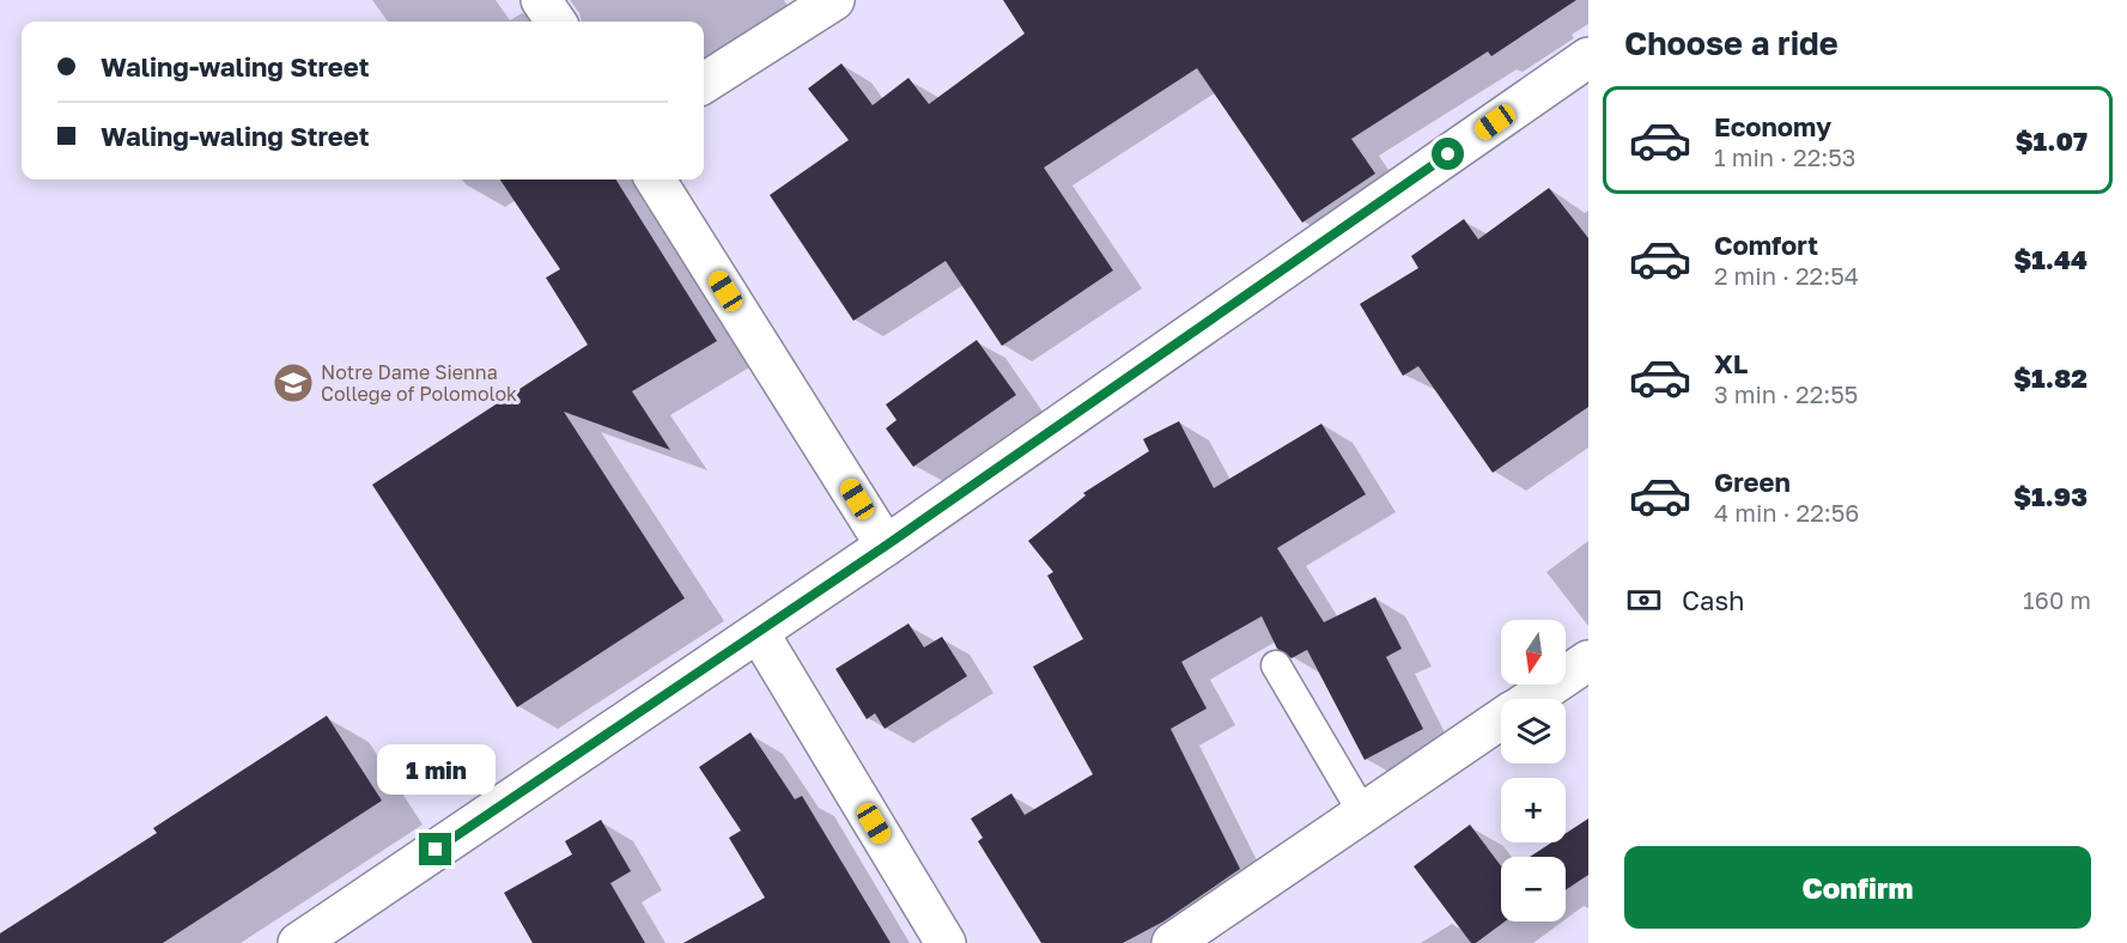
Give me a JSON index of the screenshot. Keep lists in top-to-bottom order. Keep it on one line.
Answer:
{"places":{"school or university":["Notre Dame Sienna College of Polomolok"]},"north":"bottom","page":{"heading":"Choose a ride","banner":["Waling-waling Street","Waling-waling Street"],"list":[{"name":"Economy","note":"1 min · 22:53","value":"$1.07"},{"name":"Comfort","note":"2 min · 22:54","value":"$1.44"},{"name":"XL","note":"3 min · 22:55","value":"$1.82"},{"name":"Green","note":"4 min · 22:56","value":"$1.93"}],"pay":["Cash","160 m"],"map_buttons":["+","−"],"bubble":"1 min","buttons":"Confirm"}}
